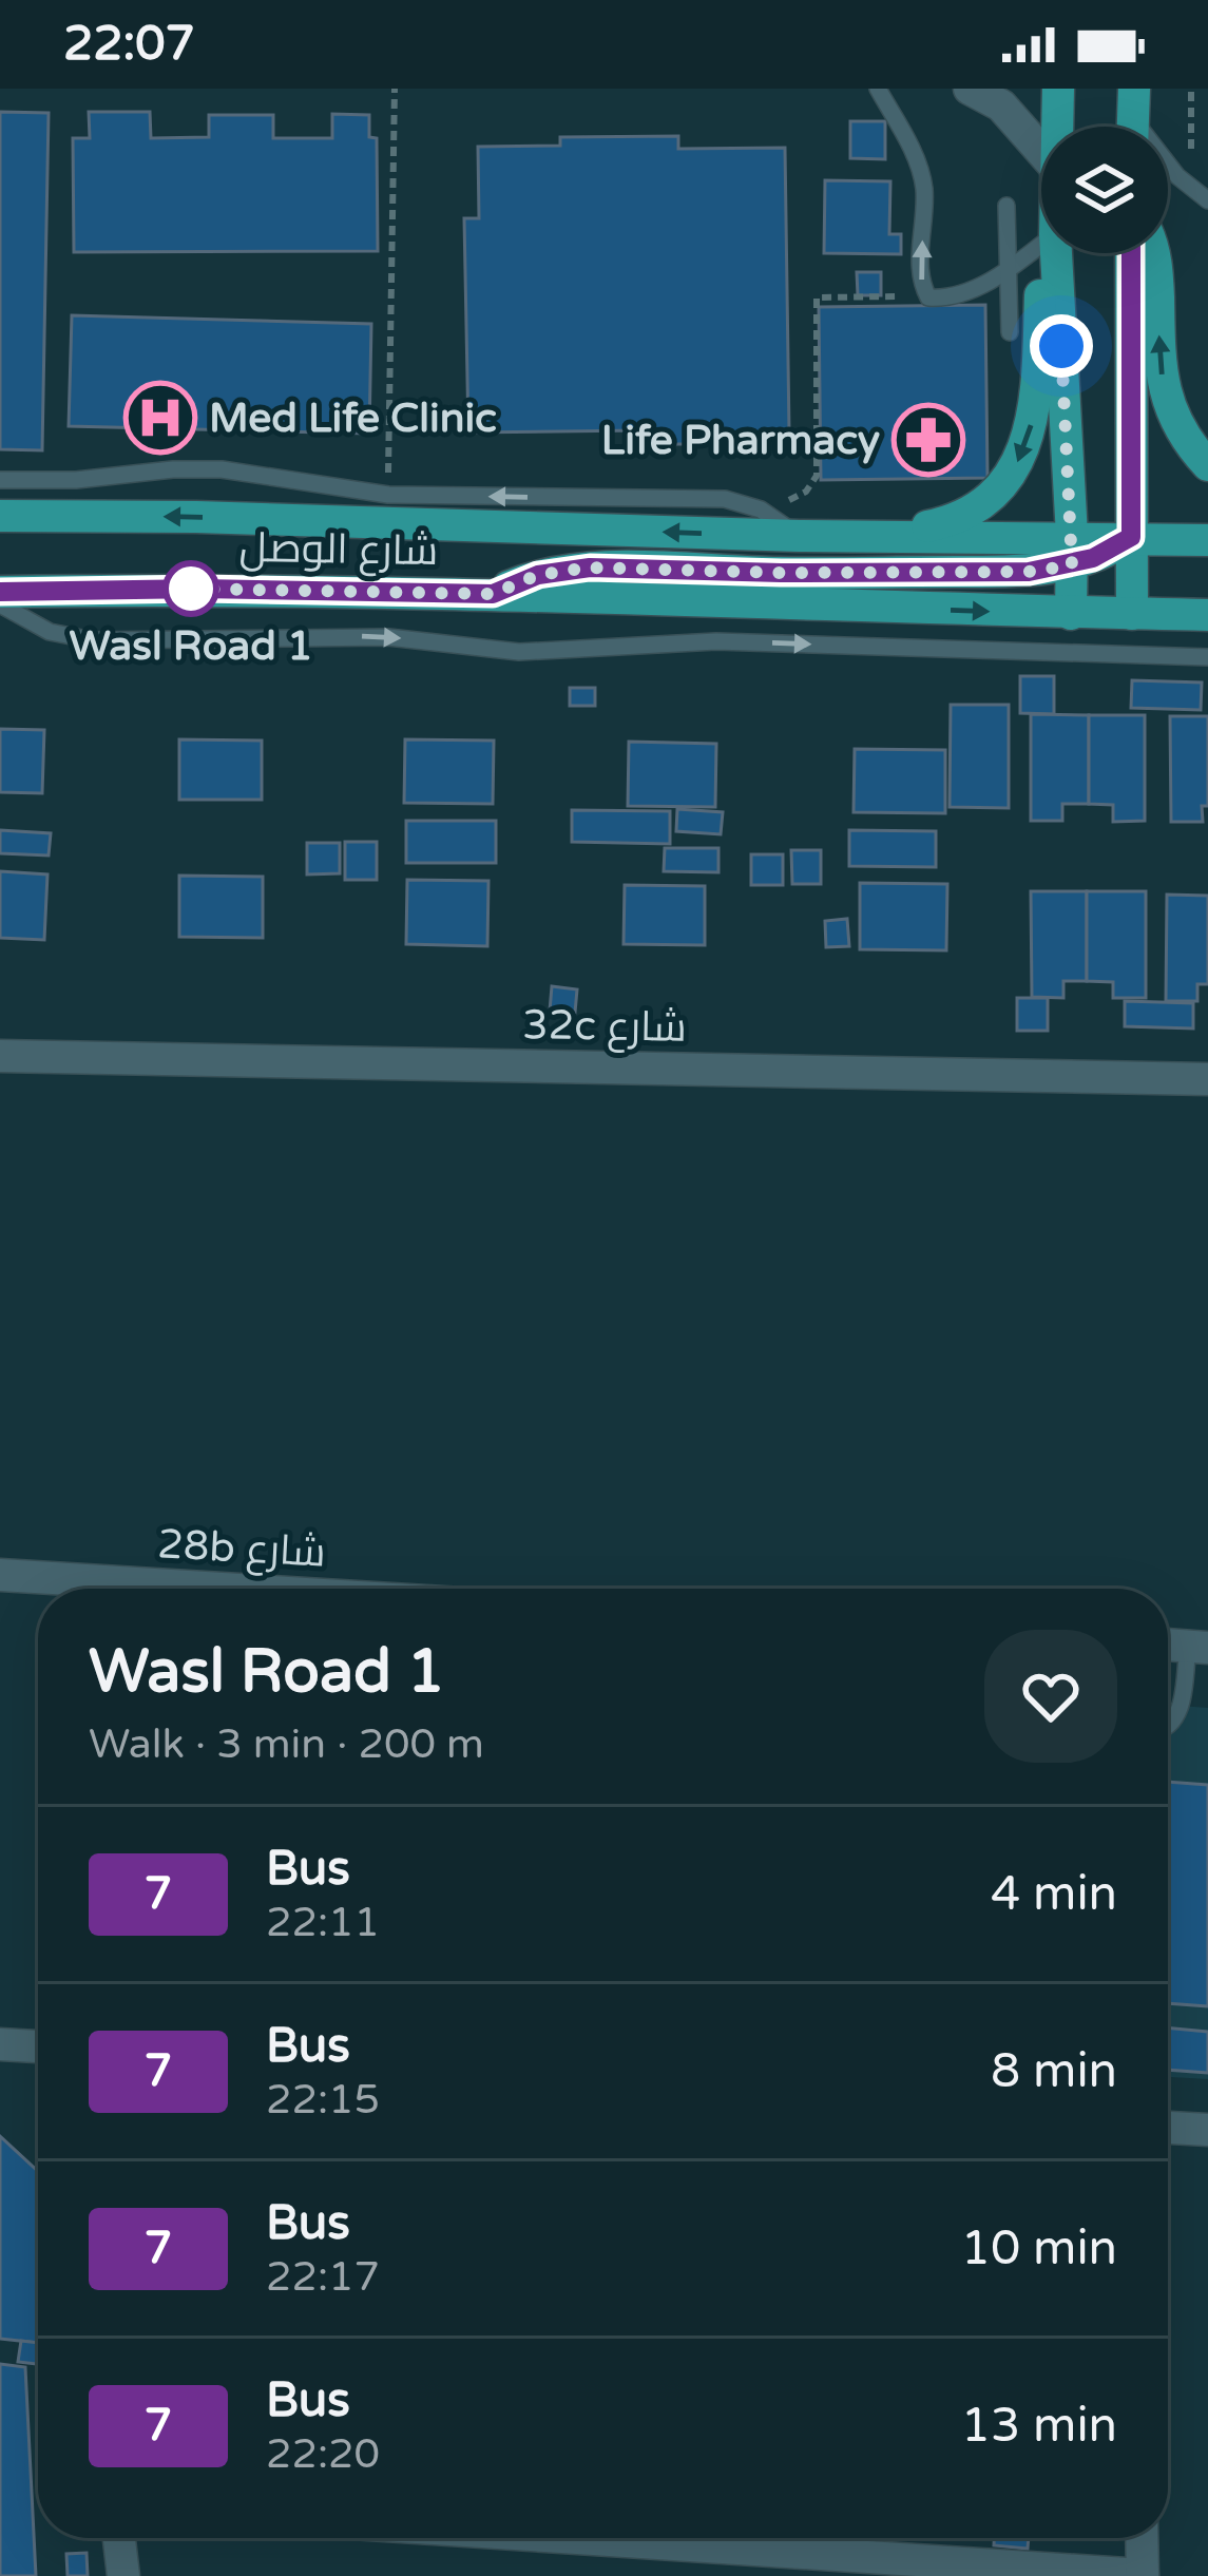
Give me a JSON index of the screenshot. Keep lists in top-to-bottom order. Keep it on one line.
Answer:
{"streets":{"main road":["شارع الوصل"],"street":["32c شارع","28b شارع"]},"places":{"hospital":["Med Life Clinic"],"pharmacy":["Life Pharmacy"],"other":["Wasl Road 1"]},"lines":["bus line 7"],"page":{"status":"22:07","heading":["Wasl Road 1","Walk · 3 min · 200 m"],"list":[{"mark":"7","name":"Bus","note":"22:11","value":"4 min"},{"mark":"7","name":"Bus","note":"22:15","value":"8 min"},{"mark":"7","name":"Bus","note":"22:17","value":"10 min"},{"mark":"7","name":"Bus","note":"22:20","value":"13 min"}]}}
